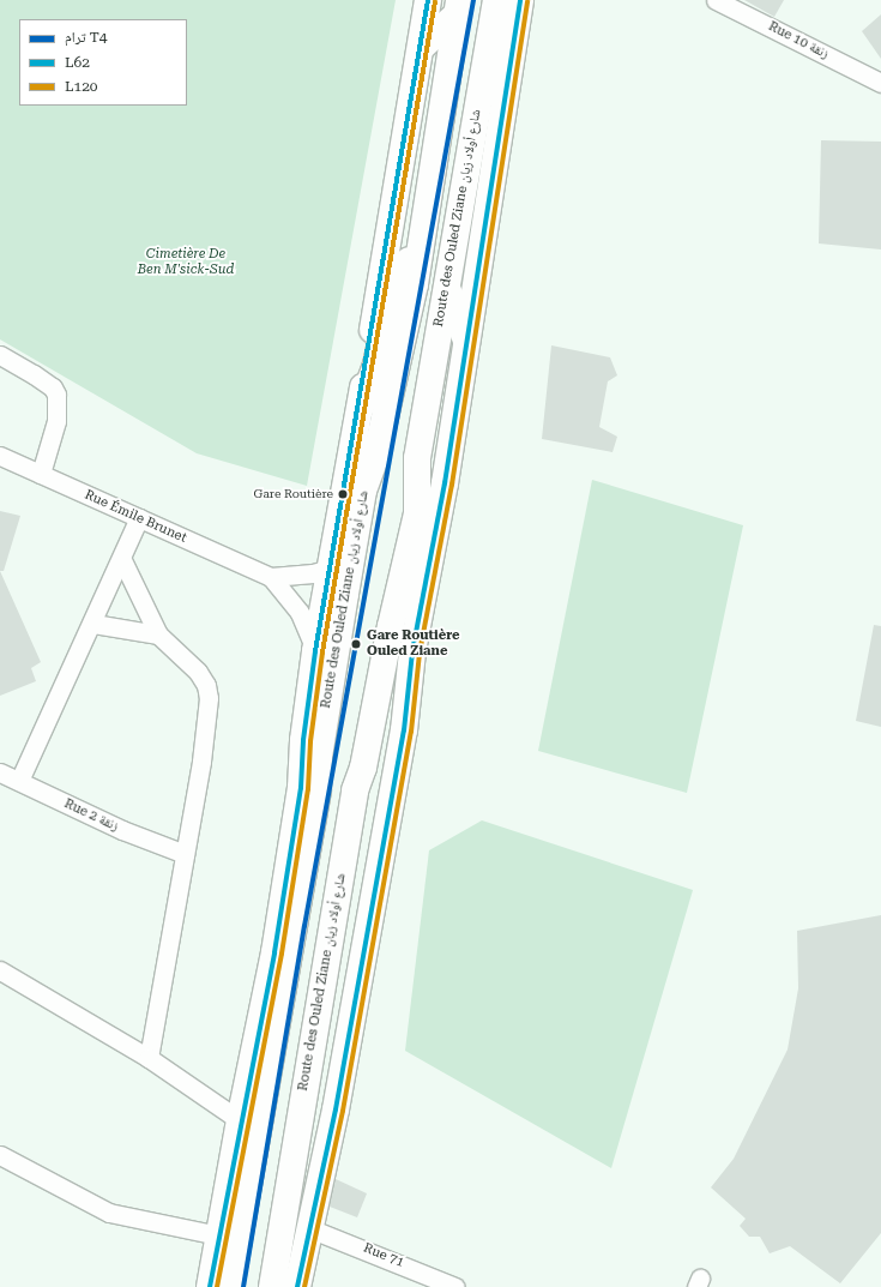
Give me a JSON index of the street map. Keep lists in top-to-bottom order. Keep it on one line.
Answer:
{"streets":{"main road":["Route des Ouled Ziane شارع أولاد زيان"],"street":["Rue 10 زنقة","Rue Émile Brunet","Rue 2 زنقة","Rue 71"]},"parks":["Cimetière De Ben M'sick-Sud"],"places":["Gare Routière","Gare Routière Ouled Ziane"],"lines":["tram line T4","transit line L62","transit line L120"],"legend":["ترام T4","L62","L120"]}
